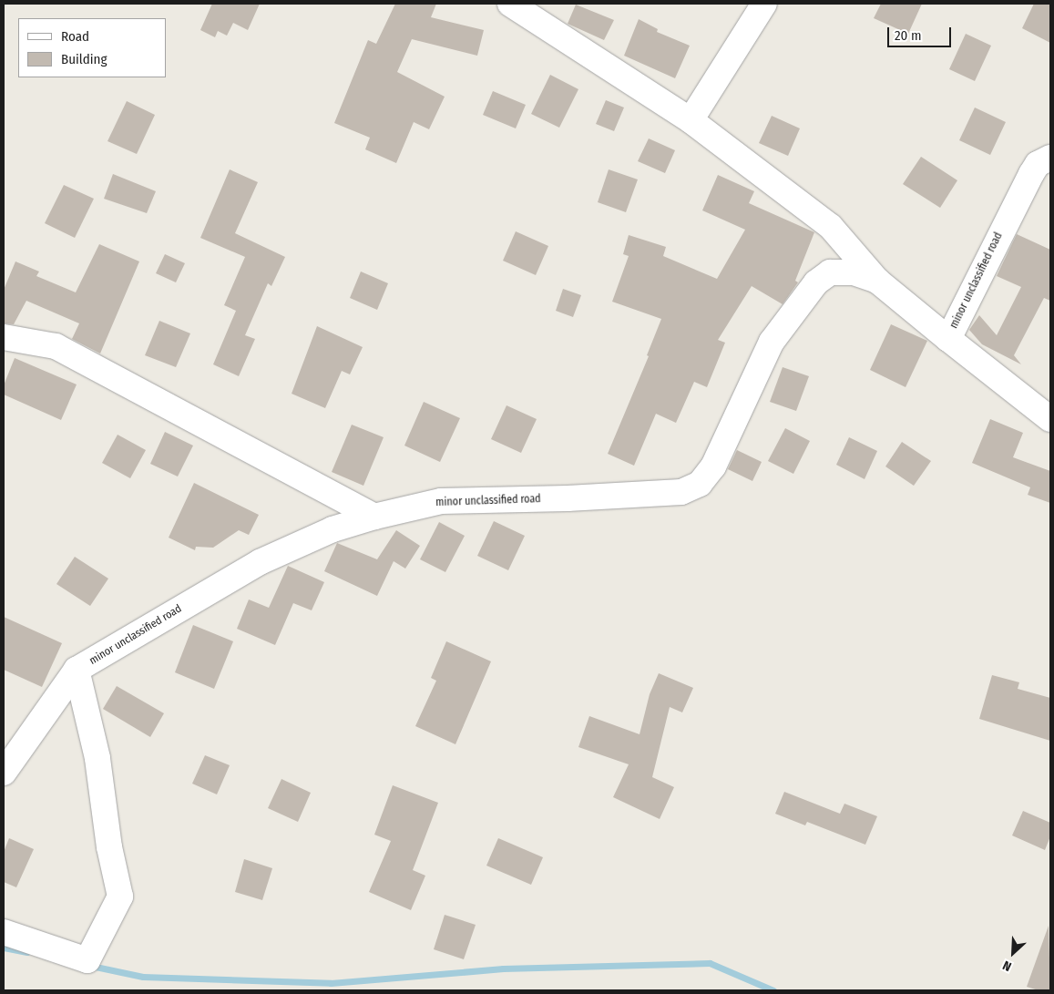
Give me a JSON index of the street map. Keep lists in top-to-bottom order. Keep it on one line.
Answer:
{"streets":{"street":["minor unclassified road"]},"legend":["Road","Building"],"scale_bar":"20 m","north":"bottom left"}
